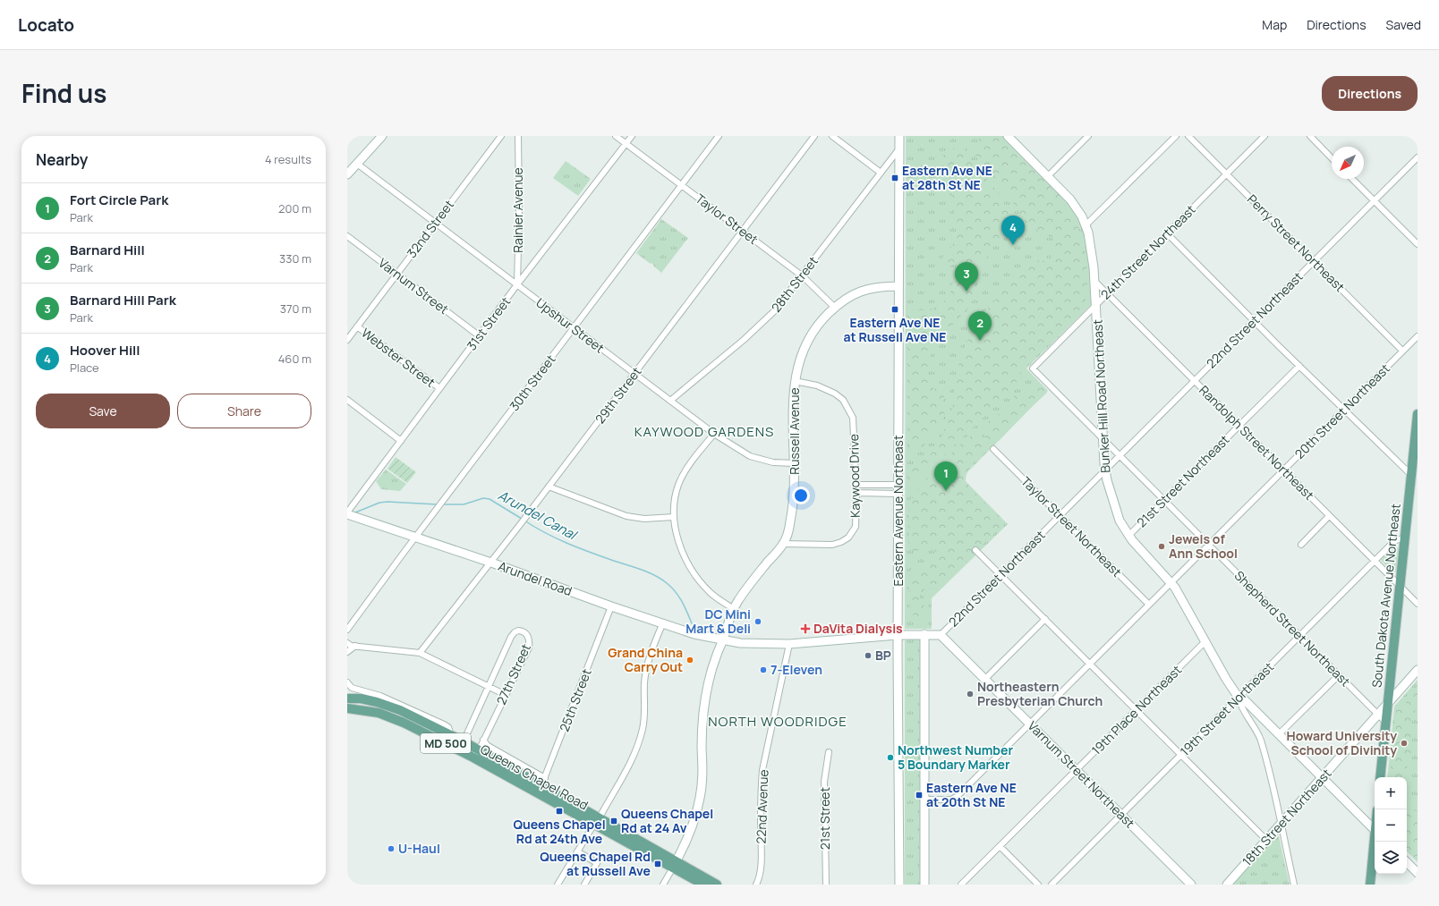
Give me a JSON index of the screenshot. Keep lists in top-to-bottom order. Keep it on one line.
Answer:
{"streets":{"main road":["South Dakota Avenue Northeast","MD 500","Queens Chapel Road"],"street":["Rainier Avenue","Taylor Street","32nd Street","Perry Street Northeast","24th Street Northeast","28th Street","Varnum Street","22nd Street Northeast","31st Street","Upshur Street","Webster Street","30th Street","29th Street","Bunker Hill Road Northeast","20th Street Northeast","Russell Avenue","Randolph Street Northeast","Kaywood Drive","21st Street Northeast","Eastern Avenue Northeast","Taylor Street Northeast","Arundel Road","Shepherd Street Northeast","27th Street","25th Street","19th Street Northeast","19th Place Northeast","Varnum Street Northeast","22nd Avenue","18th Street Northeast","21st Street"]},"crossings":[["Rainier Avenue","31st Street"],["Rainier Avenue","Upshur Street"],["Taylor Street","28th Street"],["Taylor Street","31st Street"],["Taylor Street","30th Street"],["Taylor Street","29th Street"],["Taylor Street","Russell Avenue"],["32nd Street","Varnum Street"],["32nd Street","Upshur Street"],["32nd Street","Webster Street"],["Perry Street Northeast","24th Street Northeast"],["Perry Street Northeast","22nd Street Northeast"],["Perry Street Northeast","20th Street Northeast"],["24th Street Northeast","Bunker Hill Road Northeast"],["24th Street Northeast","Randolph Street Northeast"],["24th Street Northeast","Shepherd Street Northeast"],["28th Street","Upshur Street"],["28th Street","Eastern Avenue Northeast"],["Varnum Street","31st Street"],["22nd Street Northeast","Bunker Hill Road Northeast"],["22nd Street Northeast","Randolph Street Northeast"],["22nd Street Northeast","Taylor Street Northeast"],["22nd Street Northeast","Shepherd Street Northeast"],["22nd Street Northeast","Varnum Street Northeast"],["31st Street","Upshur Street"],["31st Street","Webster Street"],["31st Street","Arundel Road"],["Upshur Street","30th Street"],["Upshur Street","29th Street"],["Upshur Street","Russell Avenue"],["30th Street","Arundel Road"],["29th Street","Arundel Road"],["Bunker Hill Road Northeast","20th Street Northeast"],["Bunker Hill Road Northeast","21st Street Northeast"],["Bunker Hill Road Northeast","Shepherd Street Northeast"],["Bunker Hill Road Northeast","19th Street Northeast"],["Bunker Hill Road Northeast","19th Place Northeast"],["Bunker Hill Road Northeast","18th Street Northeast"],["20th Street Northeast","Randolph Street Northeast"],["20th Street Northeast","Taylor Street Northeast"],["20th Street Northeast","Shepherd Street Northeast"],["20th Street Northeast","Varnum Street Northeast"],["Russell Avenue","Kaywood Drive"],["Russell Avenue","Eastern Avenue Northeast"],["Russell Avenue","Arundel Road"],["Russell Avenue","Queens Chapel Road"],["Randolph Street Northeast","21st Street Northeast"],["Randolph Street Northeast","South Dakota Avenue Northeast"],["Randolph Street Northeast","19th Street Northeast"],["21st Street Northeast","Shepherd Street Northeast"],["Arundel Road","25th Street"],["South Dakota Avenue Northeast","Shepherd Street Northeast"],["South Dakota Avenue Northeast","19th Street Northeast"],["South Dakota Avenue Northeast","18th Street Northeast"],["Shepherd Street Northeast","19th Street Northeast"],["Shepherd Street Northeast","18th Street Northeast"],["27th Street","Queens Chapel Road"],["25th Street","Queens Chapel Road"],["19th Street Northeast","Varnum Street Northeast"],["19th Place Northeast","Varnum Street Northeast"]],"districts":["KAYWOOD GARDENS","NORTH WOODRIDGE"],"water":["Arundel Canal"],"places":{"transit":["Eastern Ave NE at 28th St NE","Eastern Ave NE at Russell Ave NE","Eastern Ave NE at 20th St NE","Queens Chapel Rd at 24th Ave","Queens Chapel Rd at 24 Av","Queens Chapel Rd at Russell Ave"],"other":["Jewels of Ann School","DC Mini Mart & Deli","BP","Grand China Carry Out","7-Eleven","Northeastern Presbyterian Church","Howard University School of Divinity","Northwest Number 5 Boundary Marker","U-Haul"],"health":["DaVita Dialysis"]},"north":"bottom left","page":{"header":"Locato","nav":["Map","Directions","Saved"],"title":"Find us","buttons":["Directions",["Save","Share"]],"heading":["Nearby","4 results"],"list":[{"mark":"1","name":"Fort Circle Park","note":"Park","value":"200 m"},{"mark":"2","name":"Barnard Hill","note":"Park","value":"330 m"},{"mark":"3","name":"Barnard Hill Park","note":"Park","value":"370 m"},{"mark":"4","name":"Hoover Hill","note":"Place","value":"460 m"}],"pins":["4","3","2","1"],"map_buttons":["+","−"]}}
